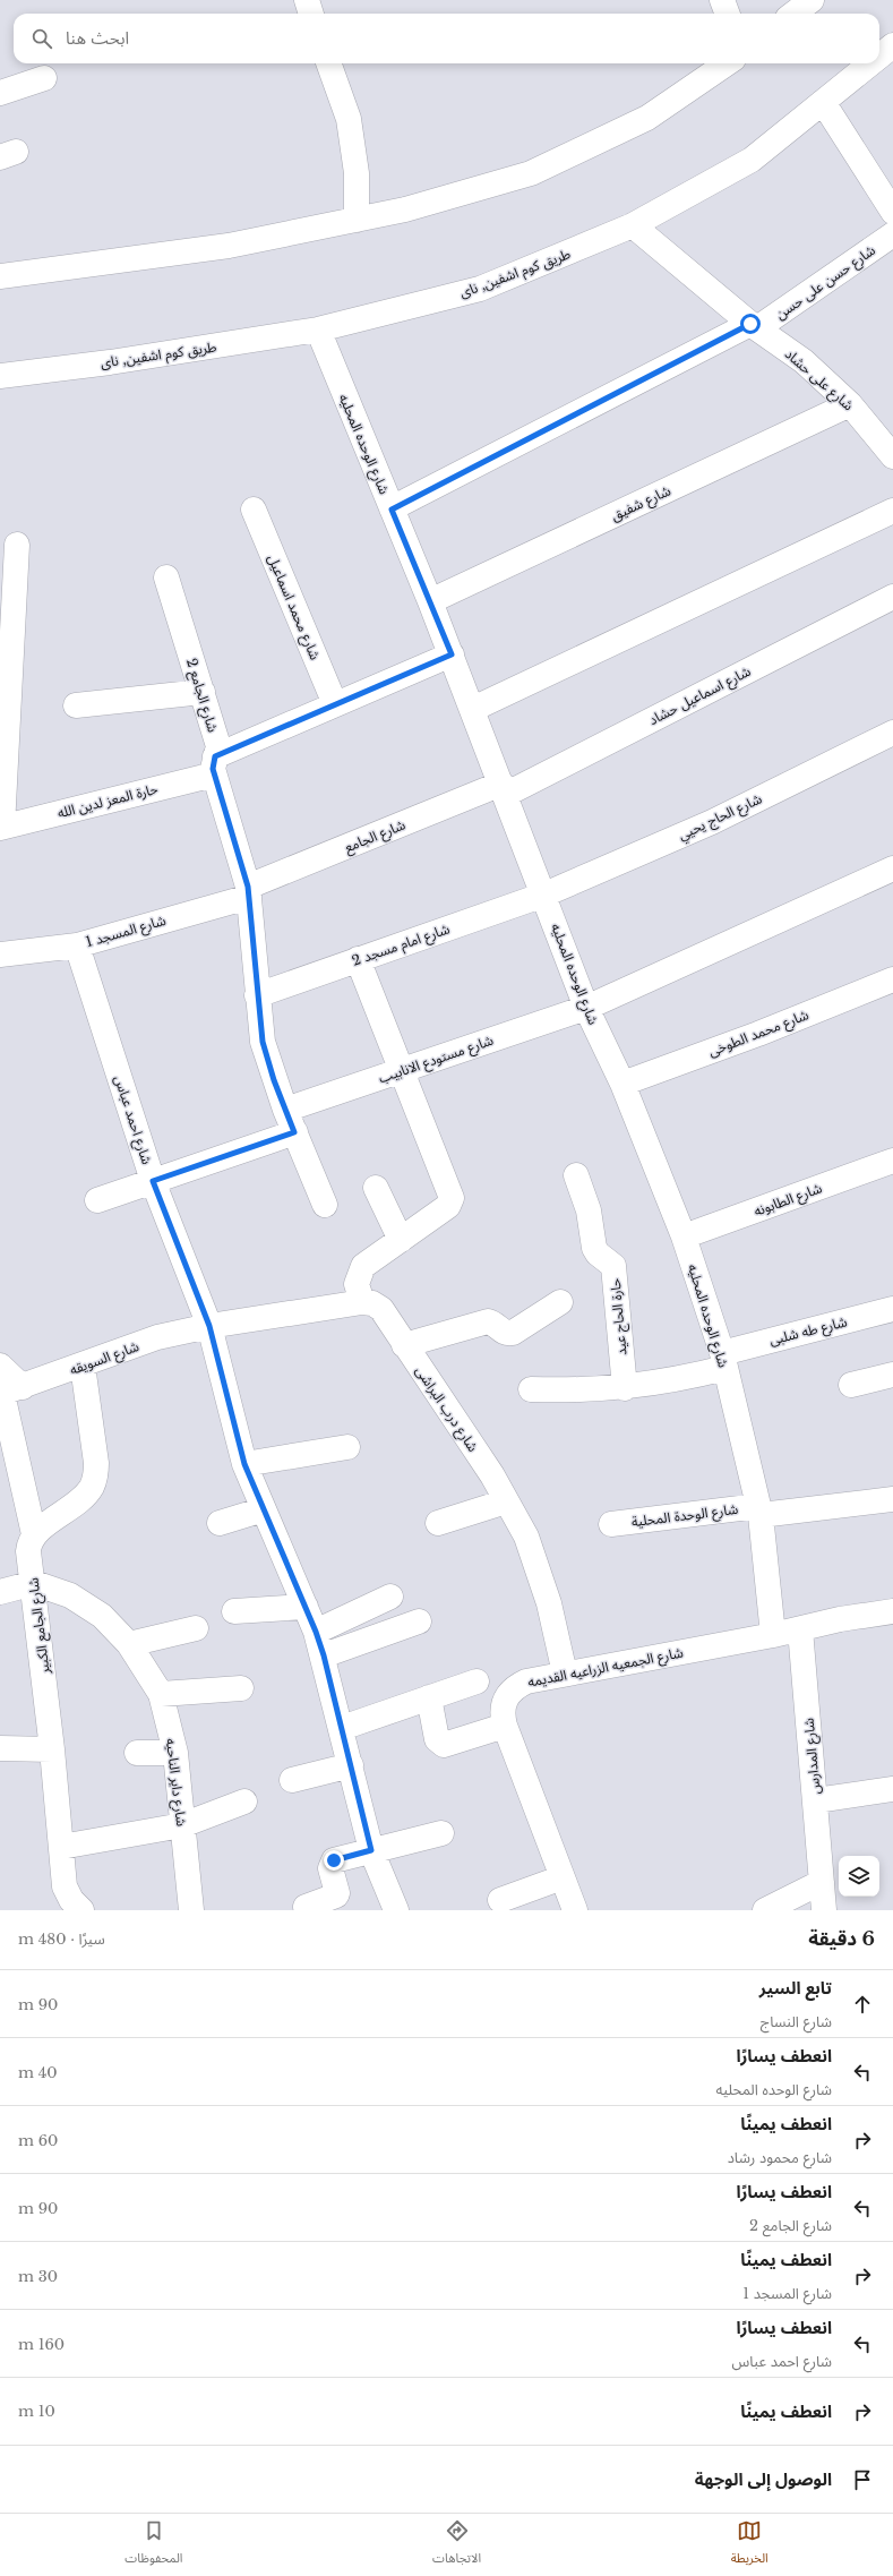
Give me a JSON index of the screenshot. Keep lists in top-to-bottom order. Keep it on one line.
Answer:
{"streets":{"street":["طريق كوم اشفين, ناى","شارع حسن على حسن","شارع على حشاد","شارع الوحده المحليه","شارع شفيق","شارع محمد اسماعيل","شارع الجامع 2","شارع اسماعيل حشاد","حارة المعز لدين الله","شارع الحاج يحيي","شارع الجامع","شارع المسجد 1","شارع امام مسجد 2","شارع محمد الطوخى","شارع مستودع الانابيب","شارع احمد عباس","شارع الطابونه","حارة الحاج عيد","شارع طه شلبى","شارع السويقه","شارع درب البراشى","شارع الوحدة المحلية","شارع الجامع الكبير","شارع الجمعيه الزراعيه القديمه","شارع المدارس","شارع داير الناحيه"]},"crossings":[["طريق كوم اشفين, ناى","شارع على حشاد"],["طريق كوم اشفين, ناى","شارع الوحده المحليه"],["شارع حسن على حسن","شارع على حشاد"],["شارع حسن على حسن","شارع الوحده المحليه"],["شارع على حشاد","شارع شفيق"],["شارع الوحده المحليه","شارع شفيق"],["شارع الوحده المحليه","شارع اسماعيل حشاد"],["شارع الوحده المحليه","حارة المعز لدين الله"],["شارع الوحده المحليه","شارع الحاج يحيي"],["شارع الوحده المحليه","شارع الجامع"],["شارع الوحده المحليه","شارع امام مسجد 2"],["شارع الوحده المحليه","شارع محمد الطوخى"],["شارع الوحده المحليه","شارع مستودع الانابيب"],["شارع الوحده المحليه","شارع الطابونه"],["شارع الوحده المحليه","شارع طه شلبى"],["شارع الوحده المحليه","شارع الوحدة المحلية"],["شارع الوحده المحليه","شارع الجمعيه الزراعيه القديمه"],["شارع محمد اسماعيل","حارة المعز لدين الله"],["شارع الجامع 2","حارة المعز لدين الله"],["شارع الجامع 2","شارع الجامع"],["شارع الجامع 2","شارع المسجد 1"],["شارع الجامع 2","شارع امام مسجد 2"],["شارع الجامع 2","شارع مستودع الانابيب"],["شارع اسماعيل حشاد","شارع الجامع"],["شارع الحاج يحيي","شارع امام مسجد 2"],["شارع الجامع","شارع المسجد 1"],["شارع المسجد 1","شارع احمد عباس"],["شارع احمد عباس","شارع السويقه"],["حارة الحاج عيد","شارع طه شلبى"],["شارع درب البراشى","شارع الجمعيه الزراعيه القديمه"],["شارع الجامع الكبير","شارع داير الناحيه"],["شارع الجمعيه الزراعيه القديمه","شارع المدارس"]],"page":{"search":"ابحث هنا","heading":["6 دقيقة","سيرًا · 480 m"],"list":[["تابع السير","شارع النساج","90 m"],["انعطف يسارًا","شارع الوحده المحليه","40 m"],["انعطف يمينًا","شارع محمود رشاد","60 m"],["انعطف يسارًا","شارع الجامع 2","90 m"],["انعطف يمينًا","شارع المسجد 1","30 m"],["انعطف يسارًا","شارع احمد عباس","160 m"],["انعطف يمينًا","10 m"],"الوصول إلى الوجهة"],"nav":["الخريطة","الاتجاهات","المحفوظات"]}}
